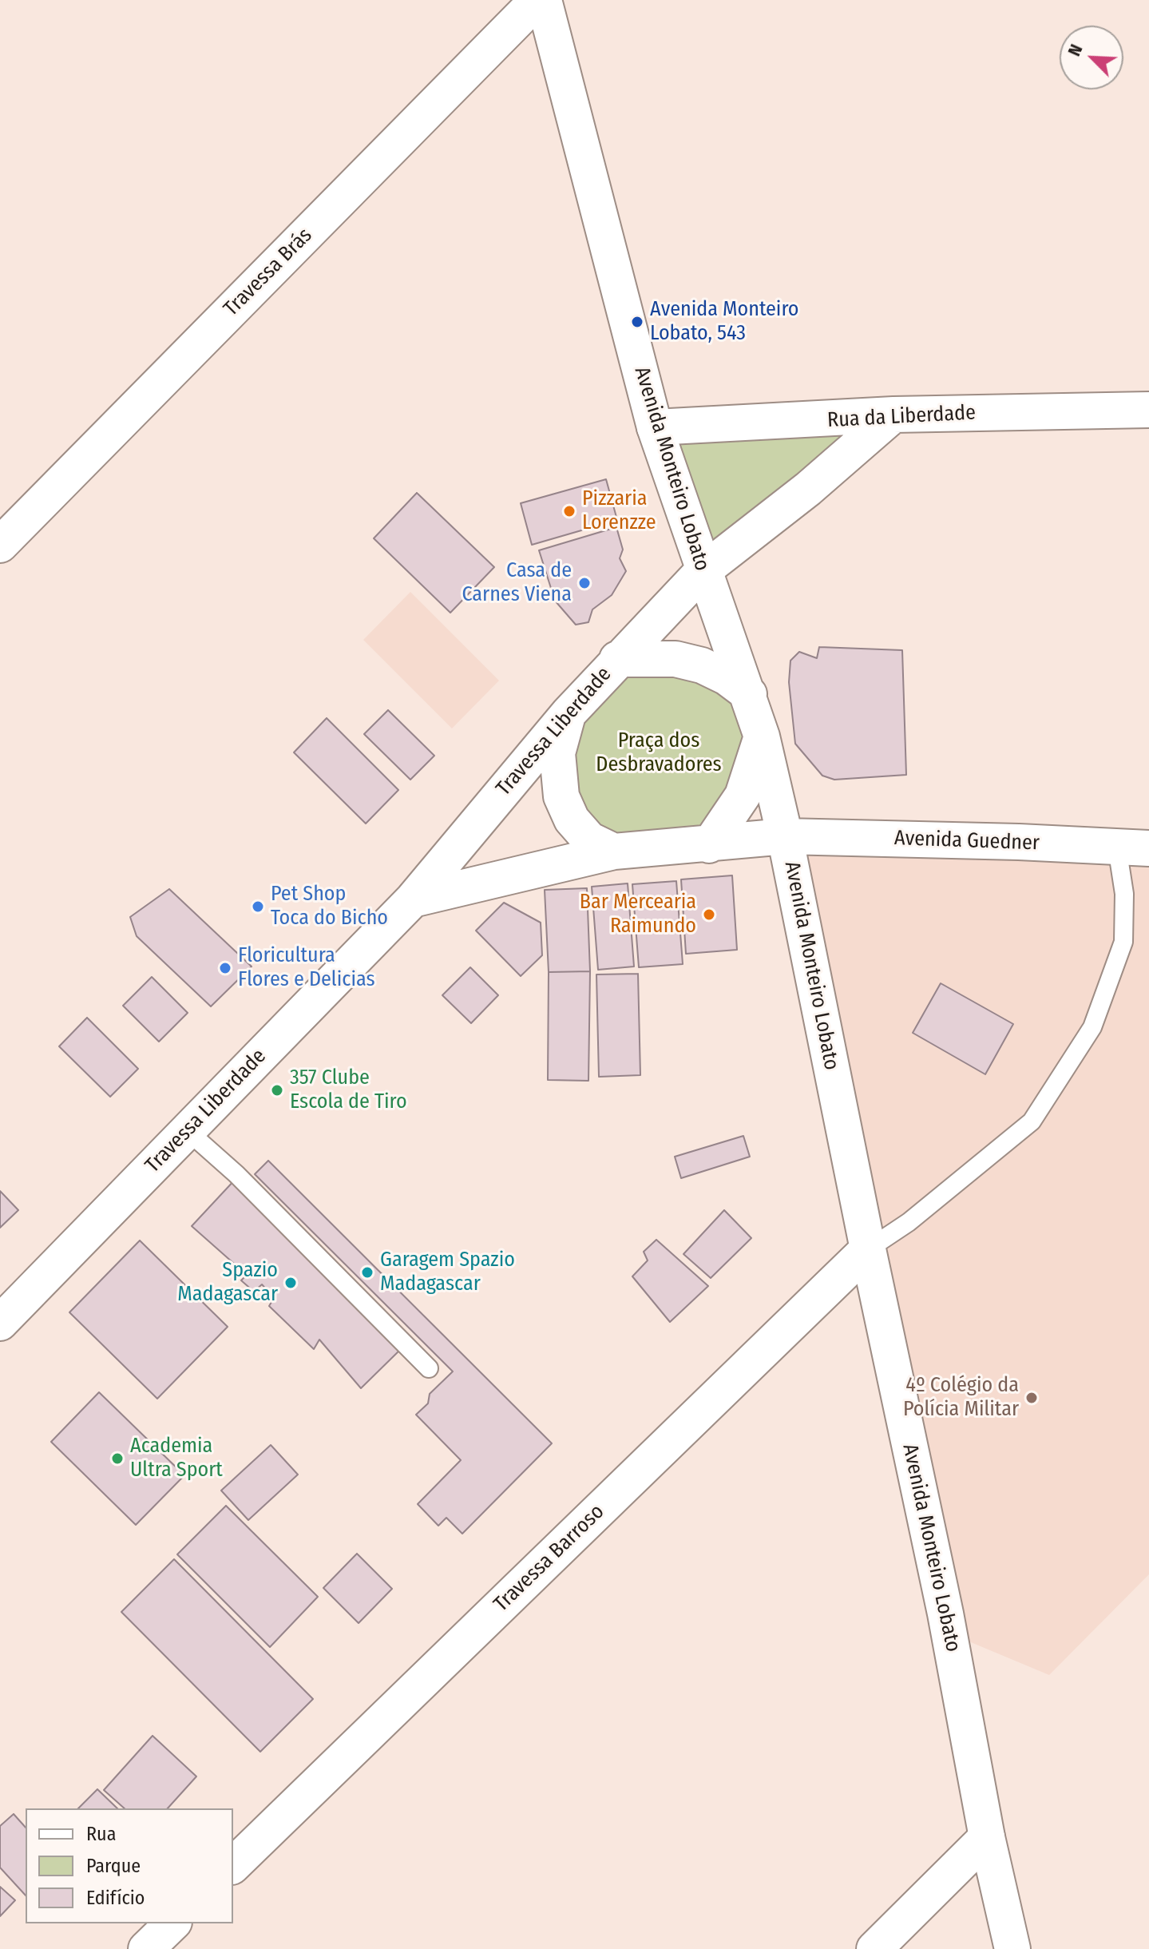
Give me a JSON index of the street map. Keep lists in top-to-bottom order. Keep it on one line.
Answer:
{"streets":{"street":["Travessa Brás","Rua da Liberdade","Avenida Monteiro Lobato","Travessa Liberdade","Avenida Guedner","Travessa Barroso"]},"crossings":[["Rua da Liberdade","Avenida Monteiro Lobato"],["Rua da Liberdade","Travessa Liberdade"],["Avenida Monteiro Lobato","Travessa Liberdade"],["Avenida Monteiro Lobato","Avenida Guedner"],["Avenida Monteiro Lobato","Travessa Barroso"]],"parks":["Praça dos Desbravadores"],"places":["Avenida Monteiro Lobato, 543","Pizzaria Lorenzze","Casa de Carnes Viena","Pet Shop Toca do Bicho","Bar Mercearia Raimundo","Floricultura Flores e Delicias","357 Clube Escola de Tiro","Garagem Spazio Madagascar","Spazio Madagascar","4º Colégio da Polícia Militar","Academia Ultra Sport"],"legend":["Rua","Parque","Edifício"],"north":"top left"}
